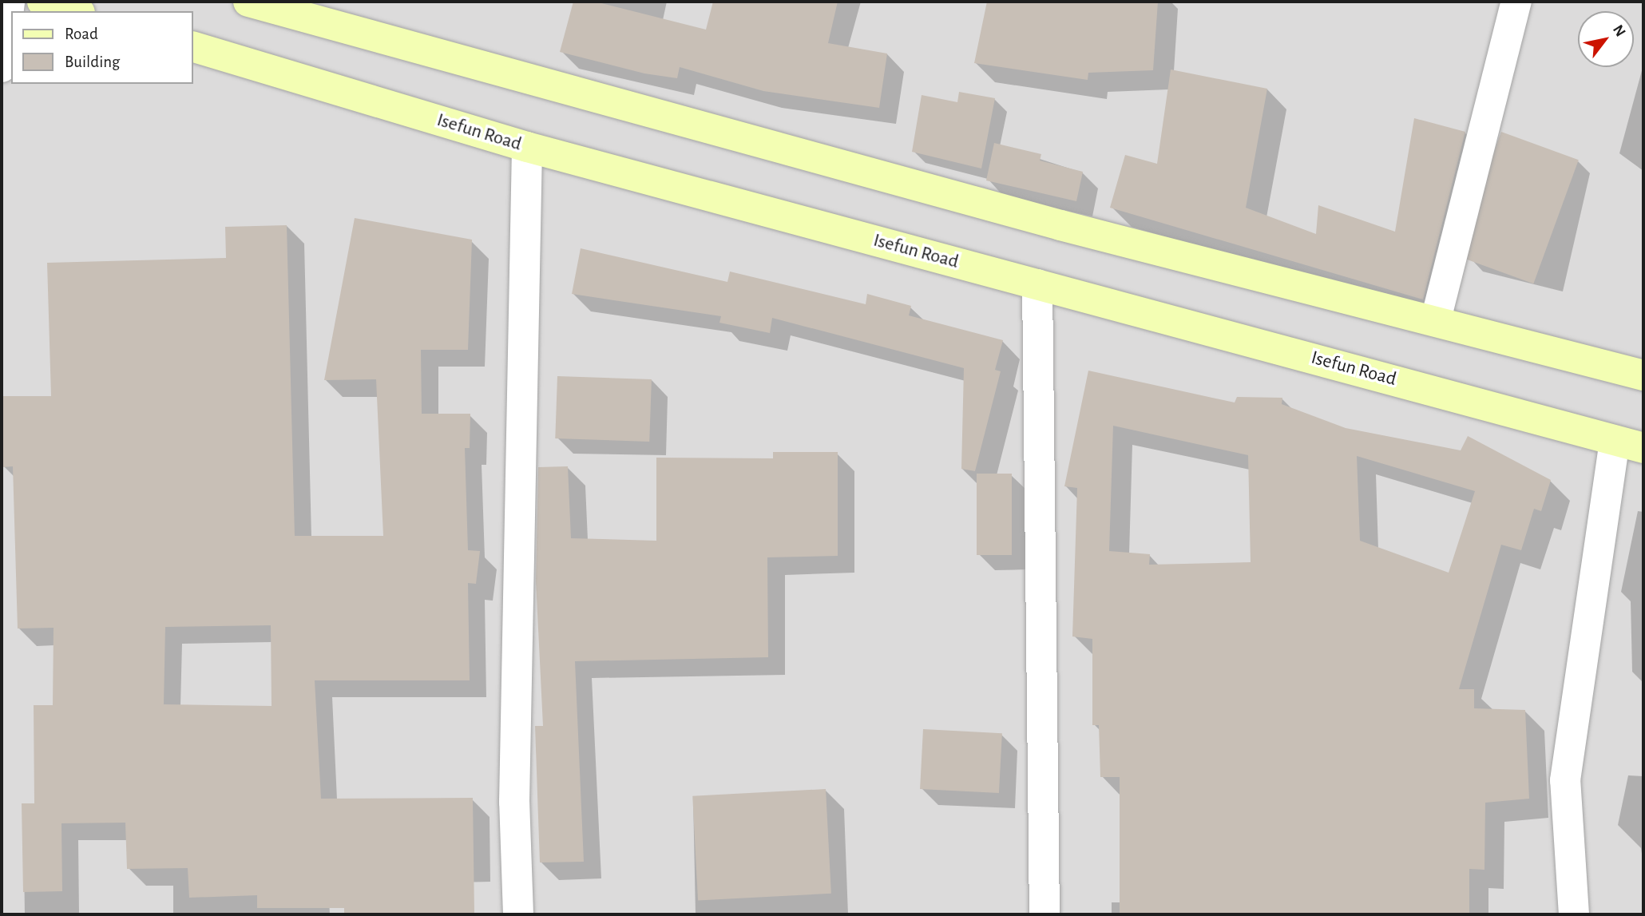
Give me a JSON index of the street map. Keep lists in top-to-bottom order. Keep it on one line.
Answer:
{"streets":{"street":["Isefun Road"]},"legend":["Road","Building"],"north":"top right"}
